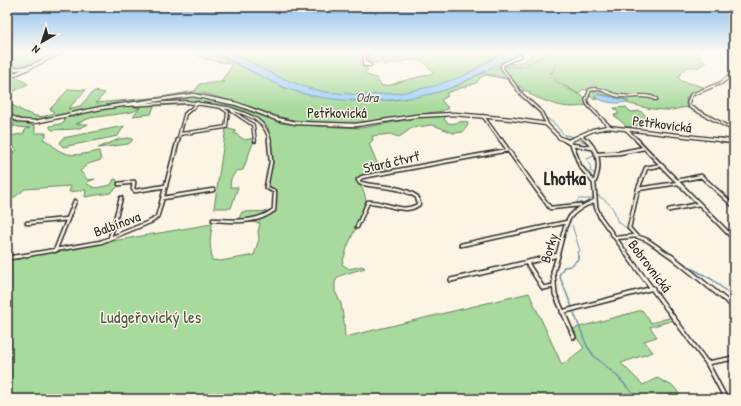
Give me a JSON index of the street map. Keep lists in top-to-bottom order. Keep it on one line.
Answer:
{"streets":{"street":["Petřkovická","Stará čtvrť","Balbínova","Borky","Bobrovnická"]},"crossings":[["Borky","Bobrovnická"]],"districts":["Lhotka"],"water":["Odra"],"parks":["Ludgeřovický les"],"north":"bottom left"}
